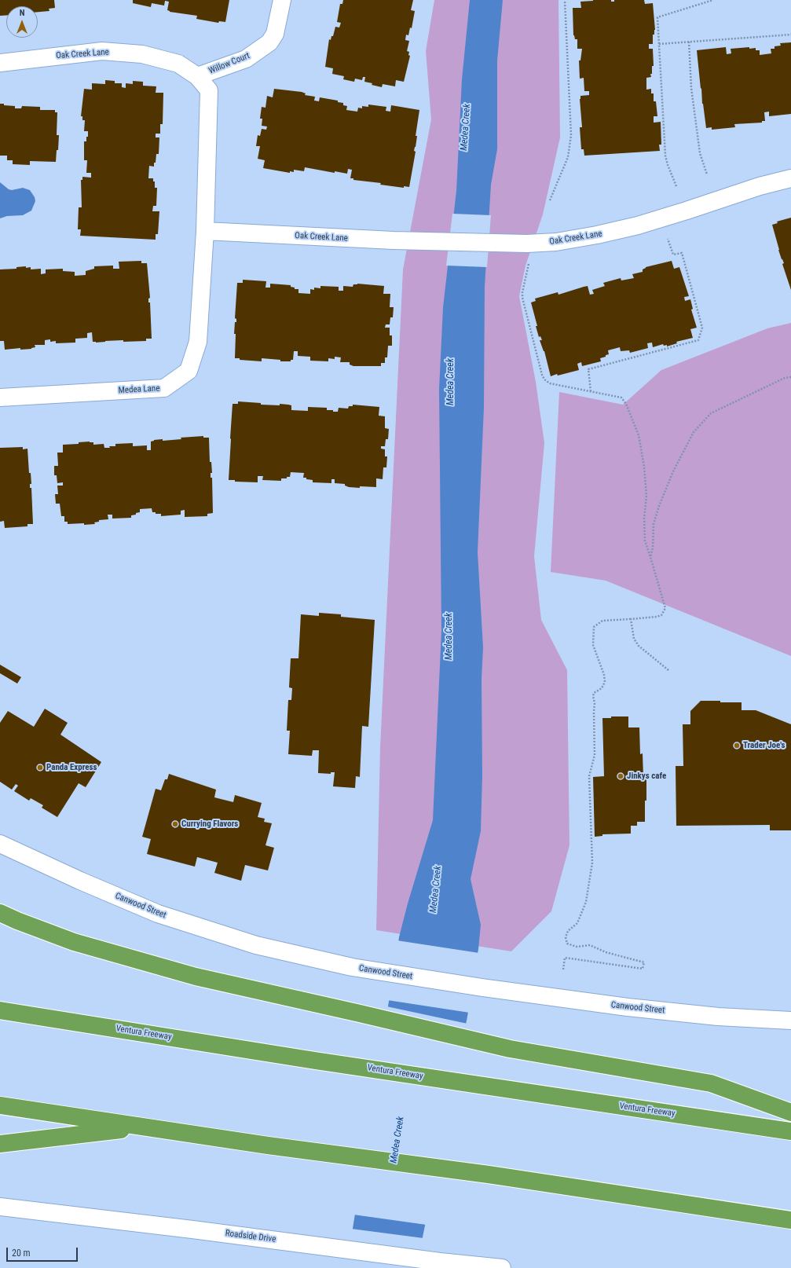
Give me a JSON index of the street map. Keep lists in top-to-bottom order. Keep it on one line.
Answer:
{"streets":{"highway":["Ventura Freeway"],"street":["Oak Creek Lane","Willow Court","Medea Lane","Canwood Street","Roadside Drive"]},"crossings":[["Oak Creek Lane","Willow Court"],["Oak Creek Lane","Medea Lane"]],"water":["Medea Creek"],"places":["Trader Joe's","Panda Express","Jinkys cafe","Currying Flavors"],"scale_bar":"20 m","north":"top"}
